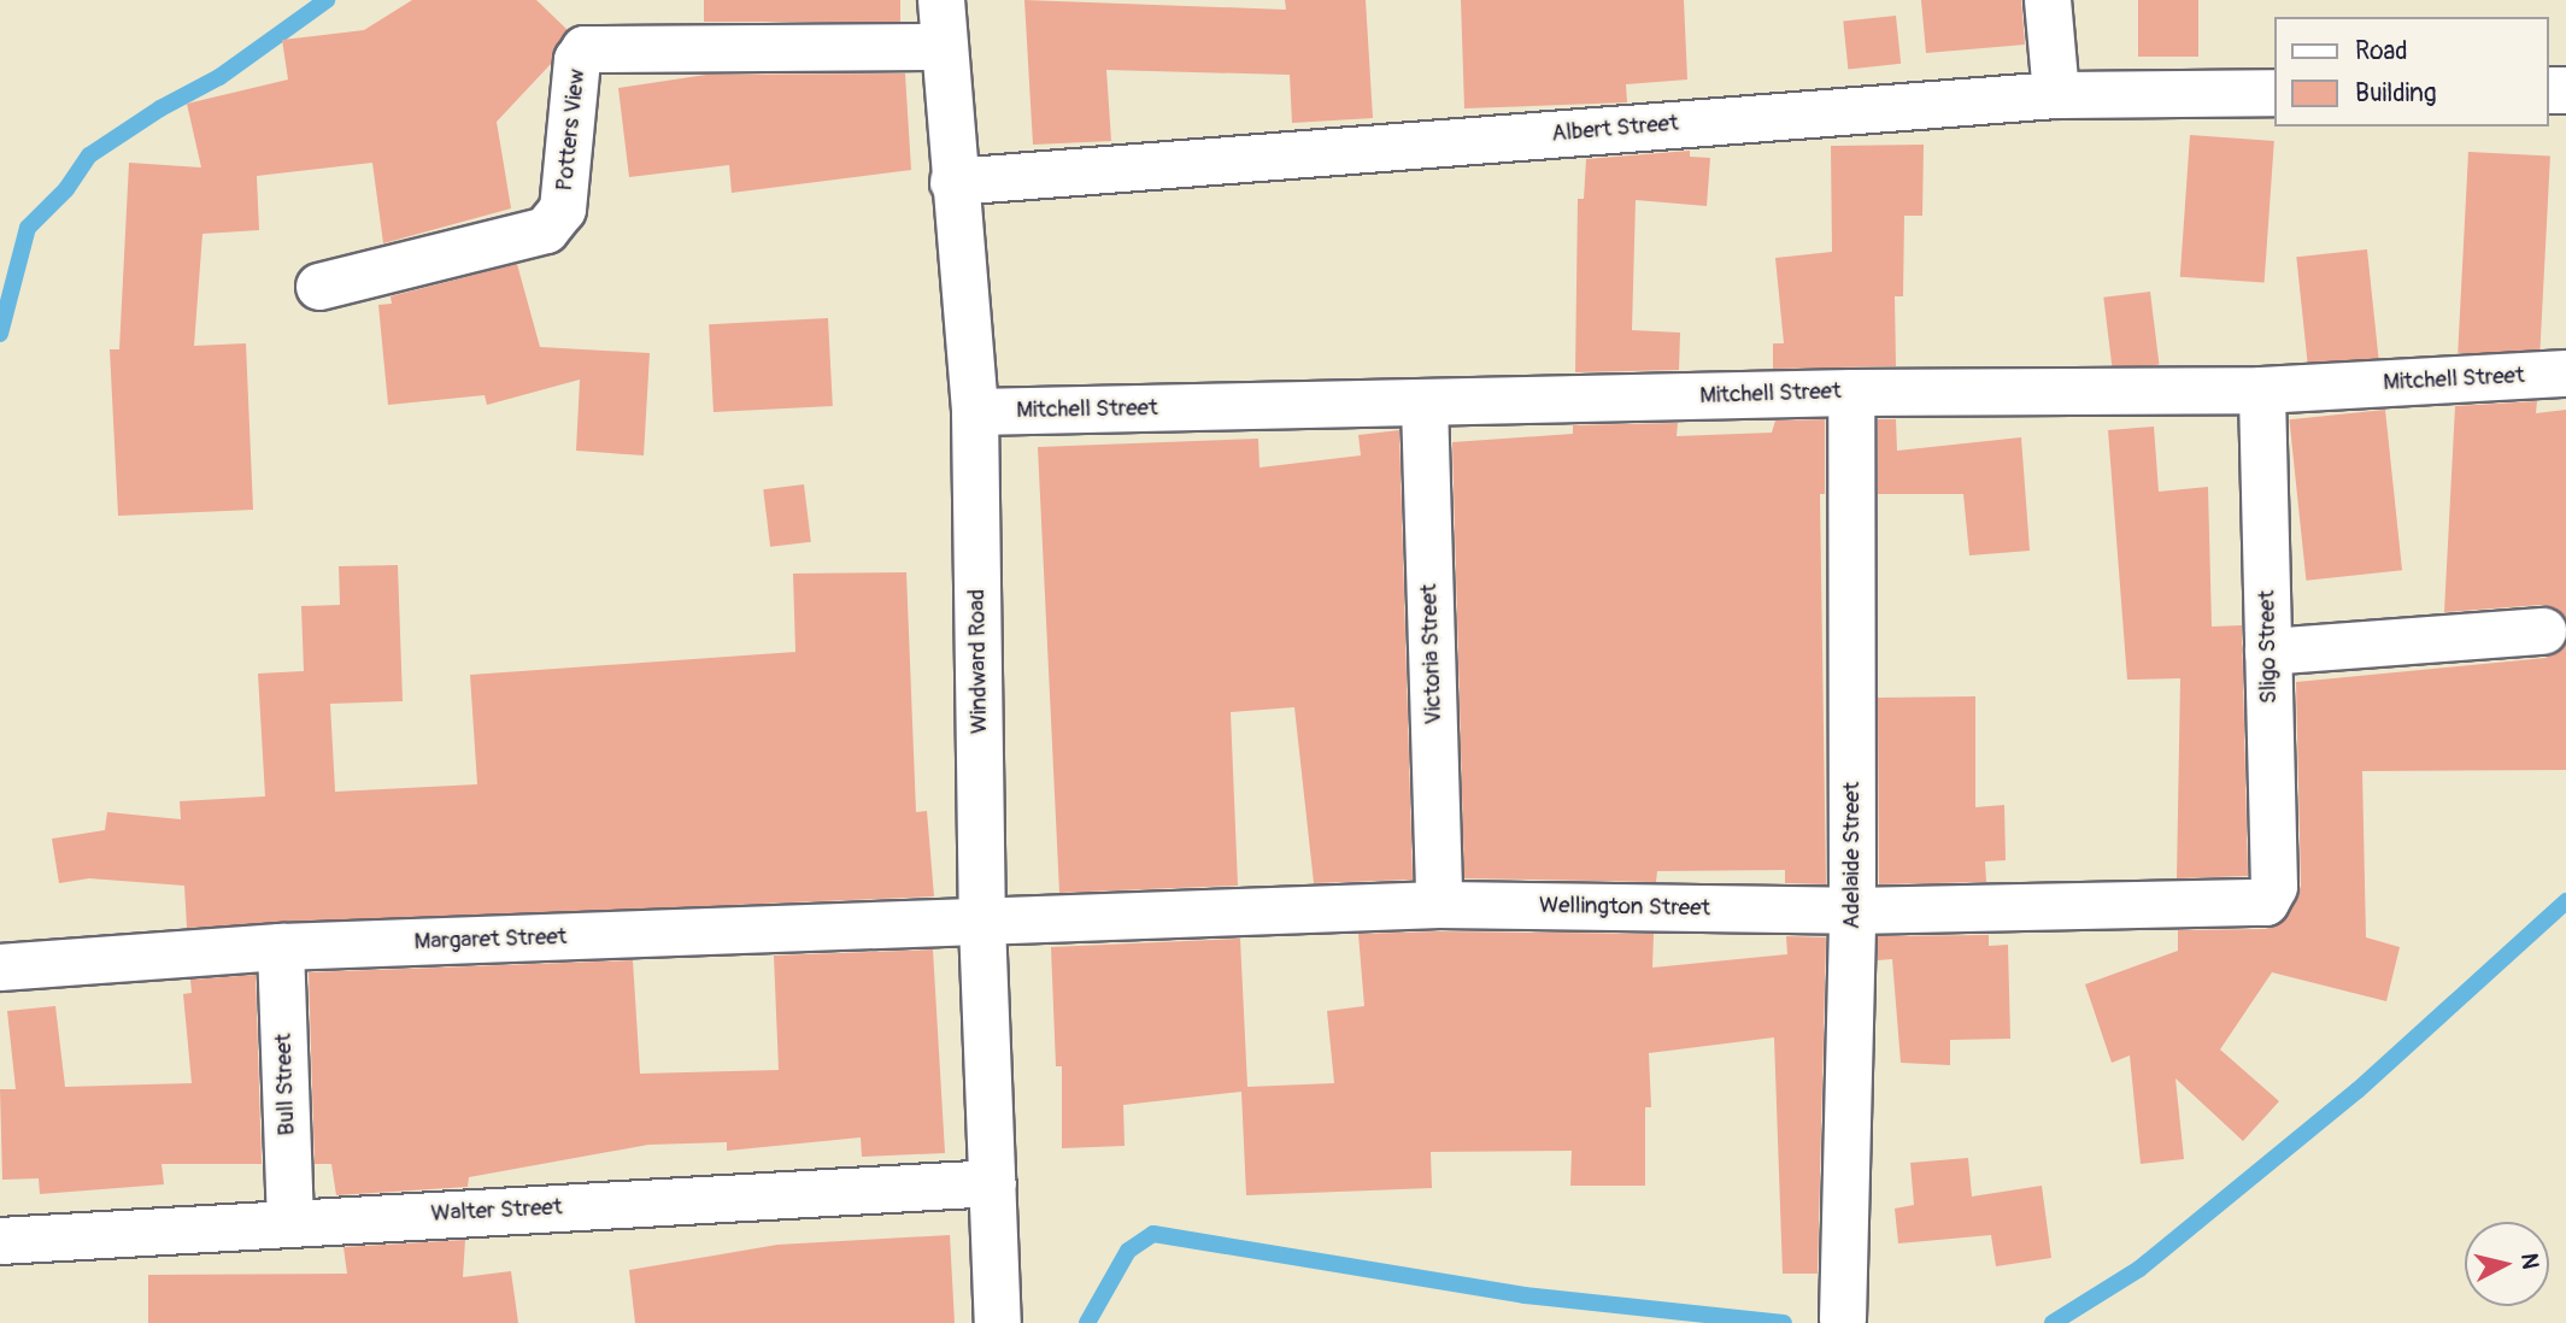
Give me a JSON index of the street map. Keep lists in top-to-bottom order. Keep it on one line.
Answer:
{"streets":{"street":["Albert Street","Potters View","Mitchell Street","Sligo Street","Victoria Street","Windward Road","Adelaide Street","Wellington Street","Margaret Street","Bull Street","Walter Street"]},"crossings":[["Albert Street","Windward Road"],["Potters View","Windward Road"],["Mitchell Street","Sligo Street"],["Mitchell Street","Victoria Street"],["Mitchell Street","Windward Road"],["Mitchell Street","Adelaide Street"],["Sligo Street","Wellington Street"],["Victoria Street","Wellington Street"],["Windward Road","Wellington Street"],["Windward Road","Margaret Street"],["Windward Road","Walter Street"],["Adelaide Street","Wellington Street"],["Wellington Street","Margaret Street"],["Margaret Street","Bull Street"],["Bull Street","Walter Street"]],"legend":["Road","Building"],"north":"right"}
